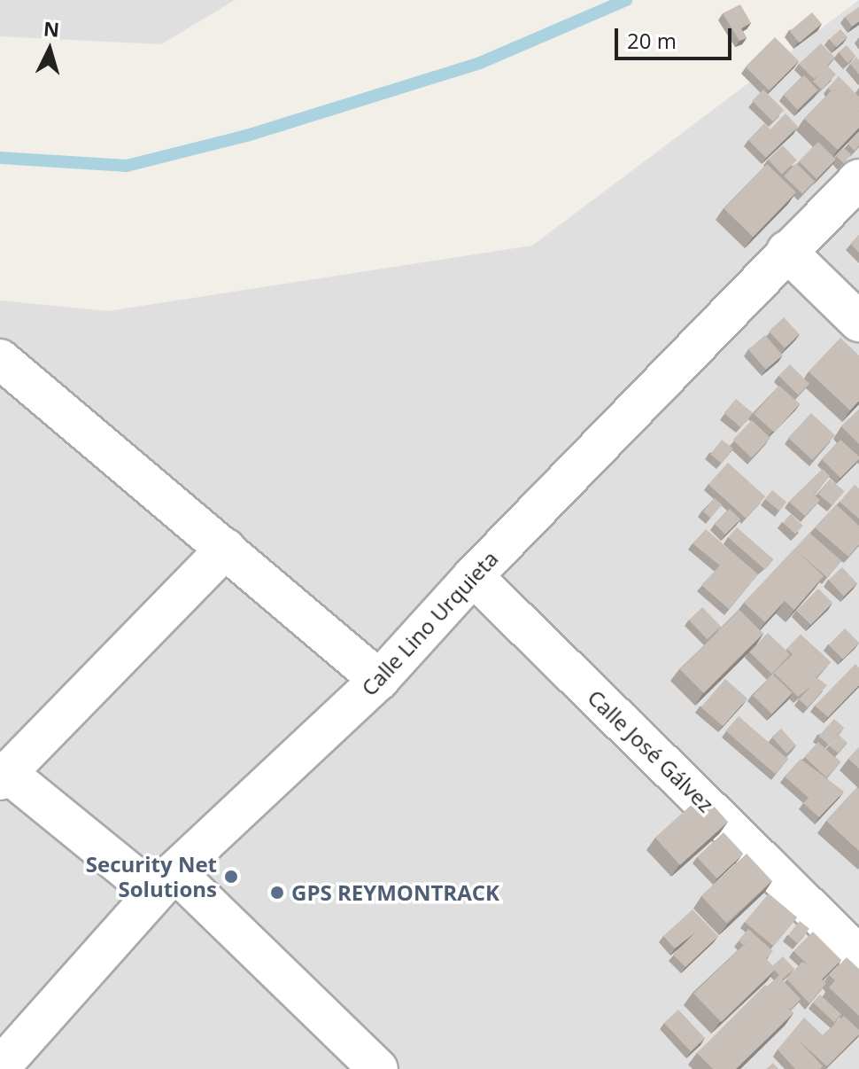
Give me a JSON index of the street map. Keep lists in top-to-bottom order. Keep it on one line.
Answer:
{"streets":{"street":["Calle Lino Urquieta","Calle José Gálvez"]},"crossings":[["Calle Lino Urquieta","Calle José Gálvez"]],"places":["Security Net Solutions","GPS REYMONTRACK"],"scale_bar":"20 m","north":"top"}
